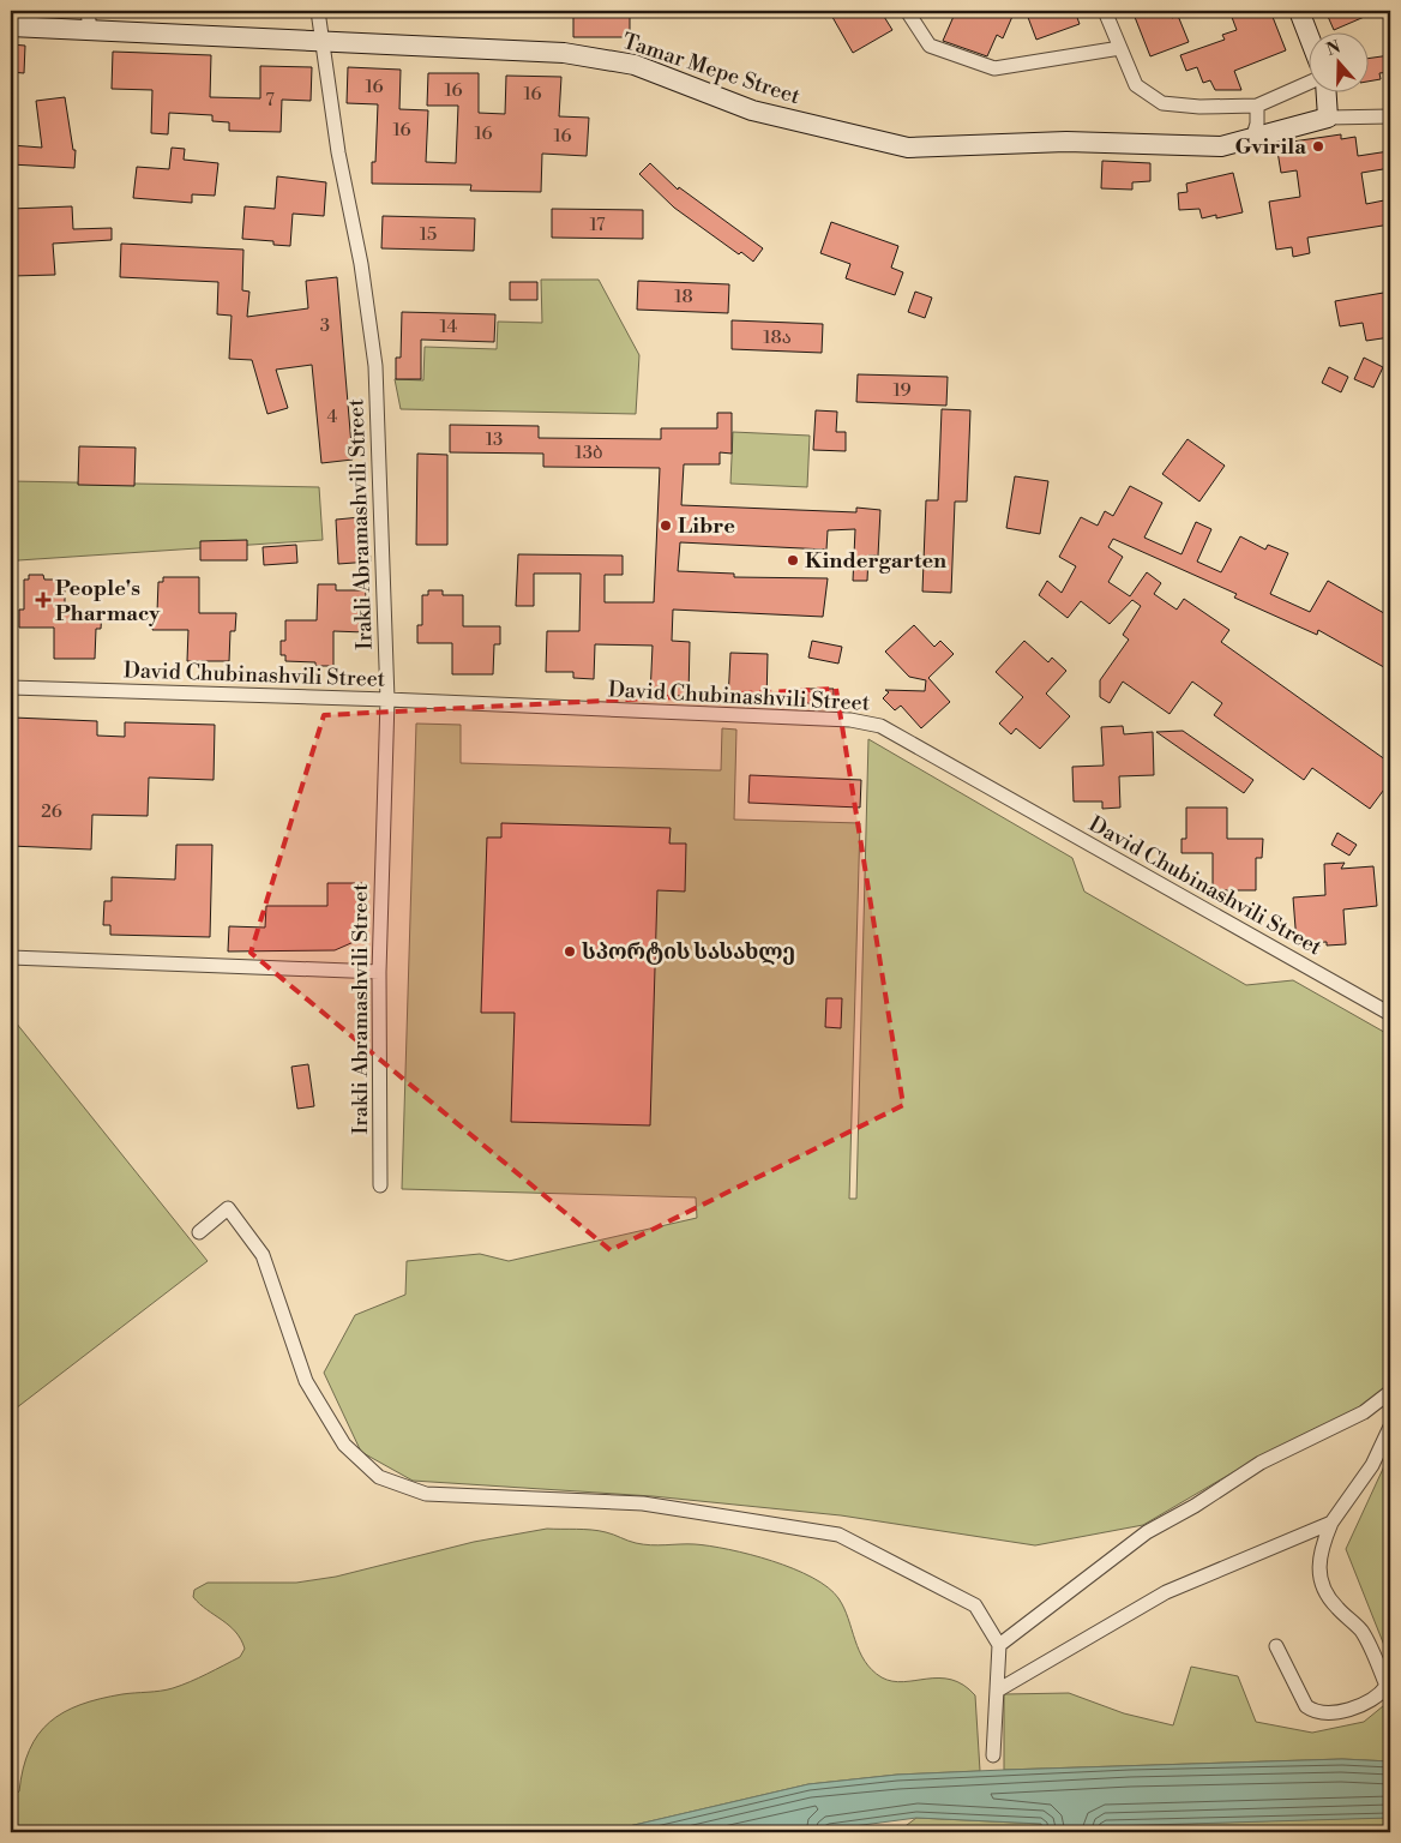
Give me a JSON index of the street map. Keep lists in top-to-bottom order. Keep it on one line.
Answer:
{"streets":{"street":["Tamar Mepe Street","Irakli Abramashvili Street","David Chubinashvili Street"]},"crossings":[["Tamar Mepe Street","Irakli Abramashvili Street"],["Irakli Abramashvili Street","David Chubinashvili Street"]],"places":{"other":["Gvirila","Libre","Kindergarten","სპორტის სასახლე"],"health":["People's Pharmacy"]},"house_numbers":["16","16","16","7","16","16","16","17","15","18","3","14","18ა","19","4","13","13ბ","26"],"north":"top"}
